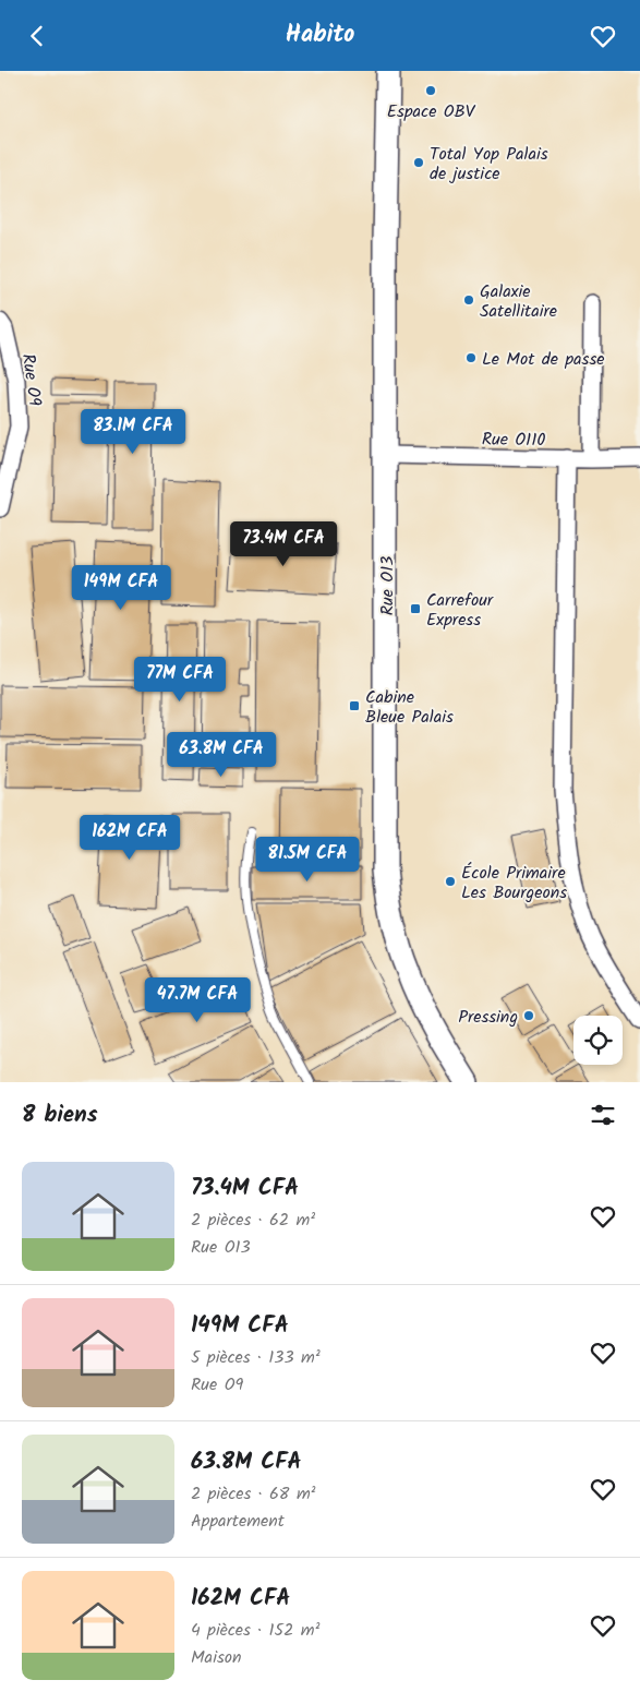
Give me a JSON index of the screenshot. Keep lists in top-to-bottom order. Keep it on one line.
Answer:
{"streets":{"main road":["Rue O13"],"street":["Rue O9","Rue O110"]},"crossings":[["Rue O110","Rue O13"]],"places":{"other":["Espace OBV","Total Yop Palais de justice","Galaxie Satellitaire","Le Mot de passe","École Primaire Les Bourgeons","Pressing"],"transit":["Carrefour Express","Cabine Bleue Palais"]},"page":{"header":"Habito","price":["83.1M CFA","73.4M CFA","149M CFA","77M CFA","63.8M CFA","162M CFA","81.5M CFA","47.7M CFA"],"heading":"8 biens","list":[{"name":"73.4M CFA","note":"2 pièces · 62 m² · Rue O13"},{"name":"149M CFA","note":"5 pièces · 133 m² · Rue O9"},{"name":"63.8M CFA","note":"2 pièces · 68 m² · Appartement"},{"name":"162M CFA","note":"4 pièces · 152 m² · Maison"}]}}
